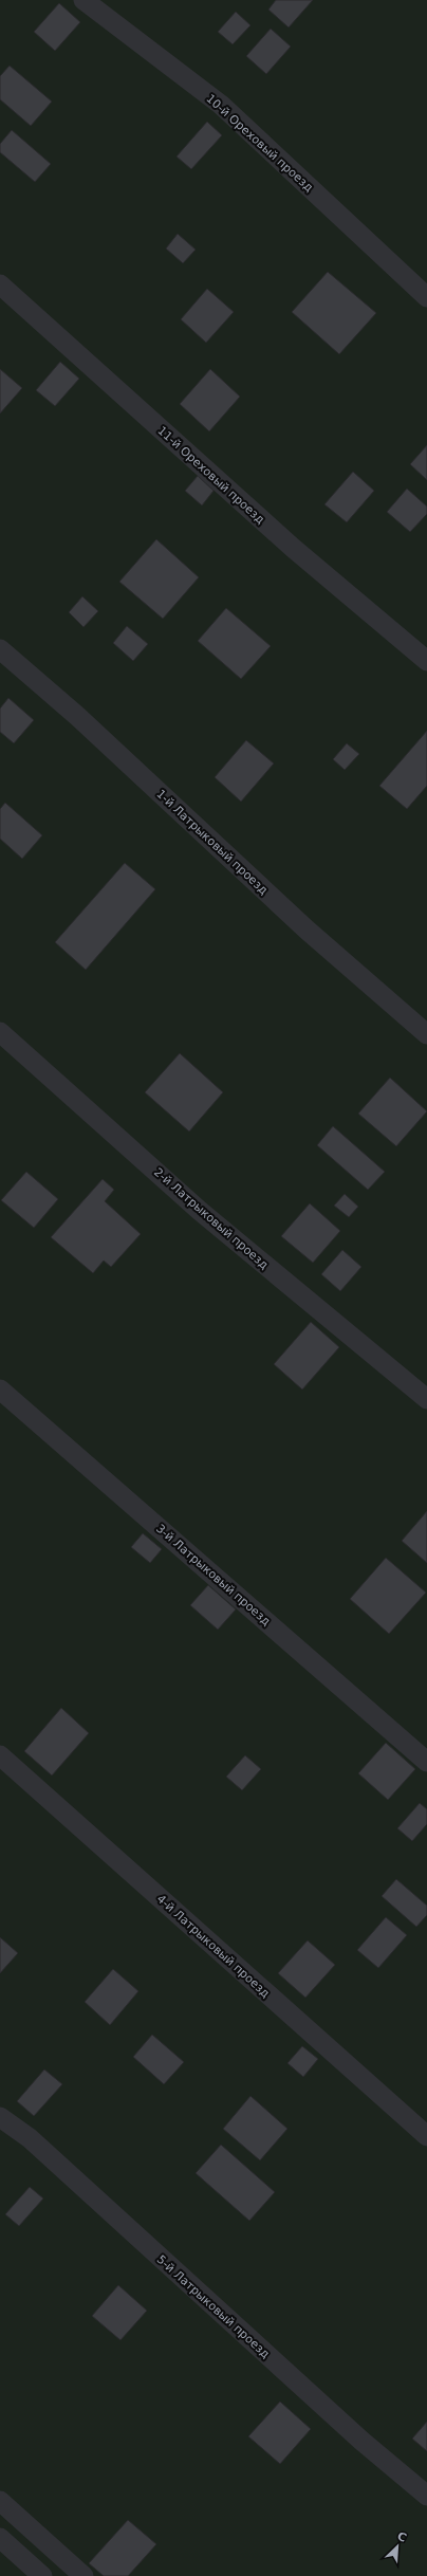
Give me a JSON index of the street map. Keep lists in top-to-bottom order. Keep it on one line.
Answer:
{"streets":{"lane":["10-й Ореховый проезд","11-й Ореховый проезд","1-й Латрыковый проезд","2-й Латрыковый проезд","3-й Латрыковый проезд","4-й Латрыковый проезд","5-й Латрыковый проезд"]},"north":"top right"}
